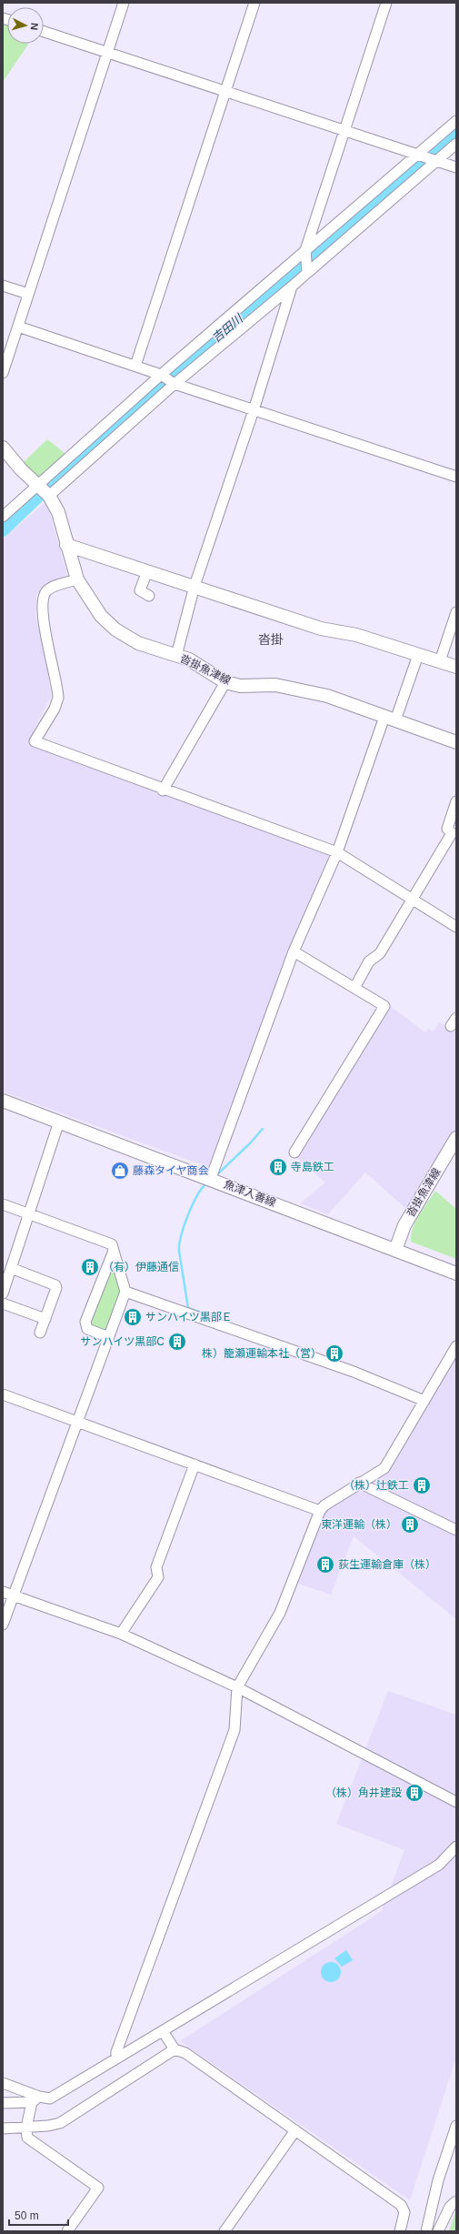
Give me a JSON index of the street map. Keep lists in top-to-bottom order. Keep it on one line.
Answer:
{"streets":{"main road":["沓掛魚津線","魚津入善線"]},"crossings":[["沓掛魚津線","魚津入善線"]],"districts":["沓掛"],"water":["吉田川"],"places":{"building":["寺島鉄工","（有）伊藤通信","サンハイツ黒部Ｅ","サンハイツ黒部C","株）籠瀬運輸本社（営）","（株）辻鉄工","東洋運輸（株）","荻生運輸倉庫（株）","（株）角井建設"],"shop":["藤森タイヤ商会"]},"scale_bar":"50 m","north":"right"}
